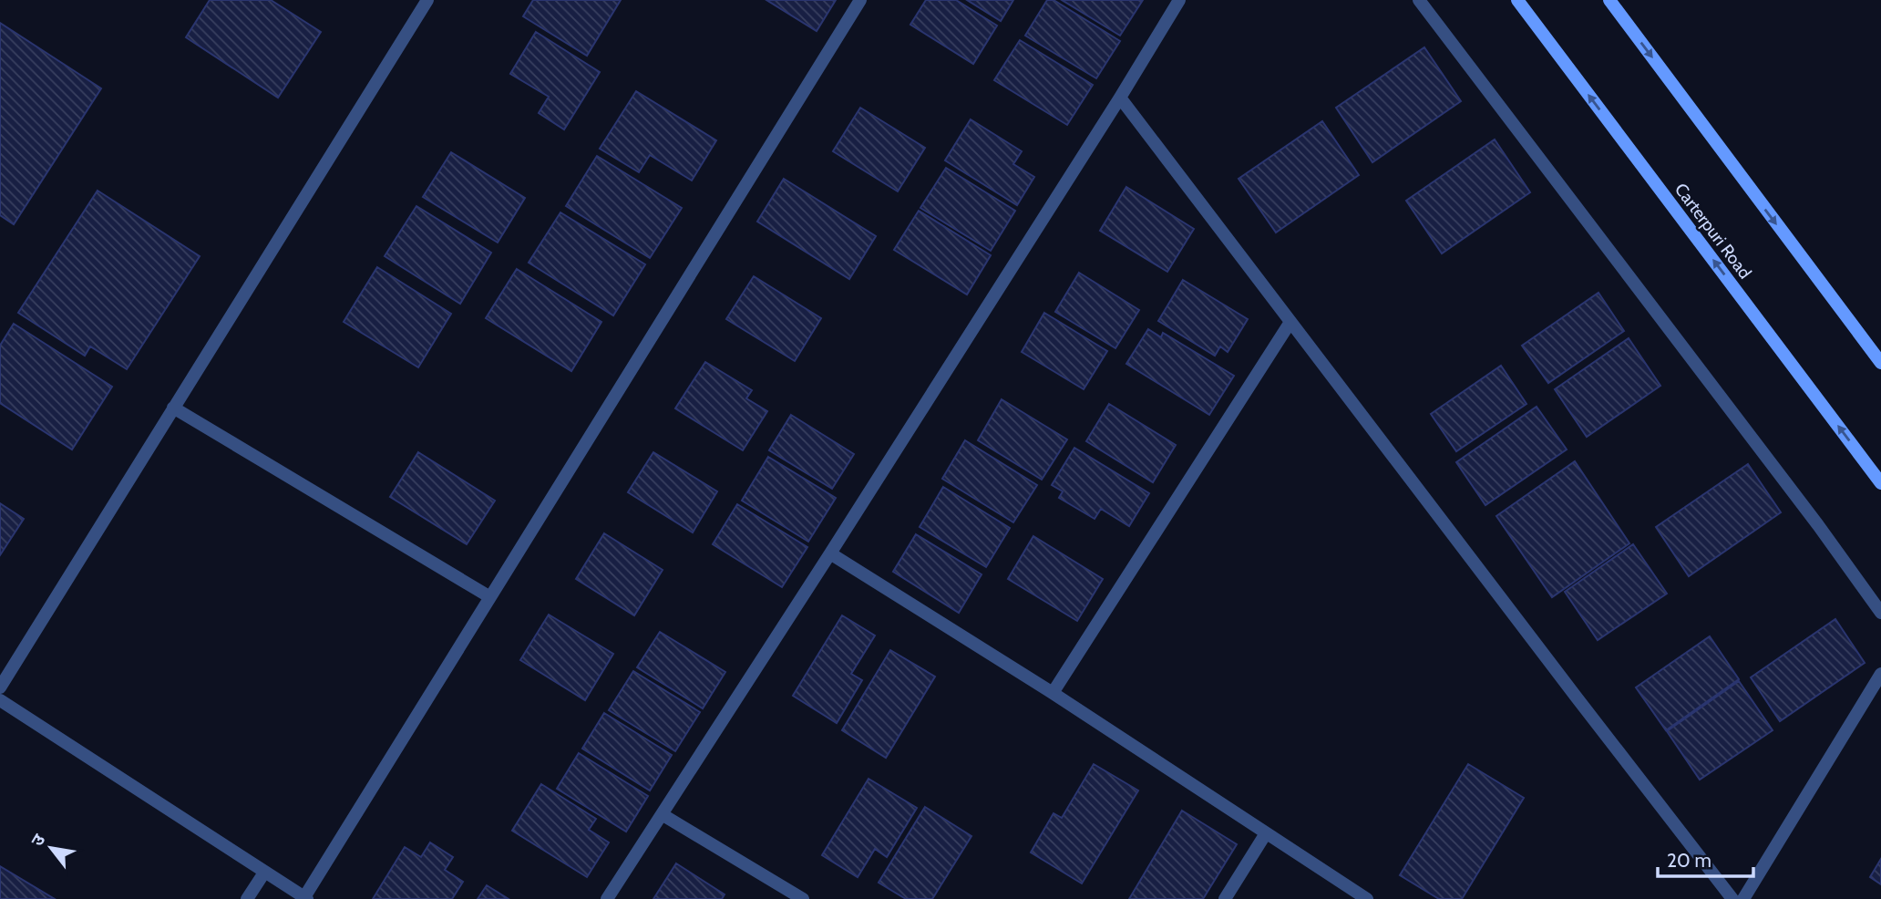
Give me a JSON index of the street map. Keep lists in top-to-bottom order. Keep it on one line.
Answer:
{"streets":{"main road":["Carterpuri Road"]},"scale_bar":"20 m","north":"top left"}
